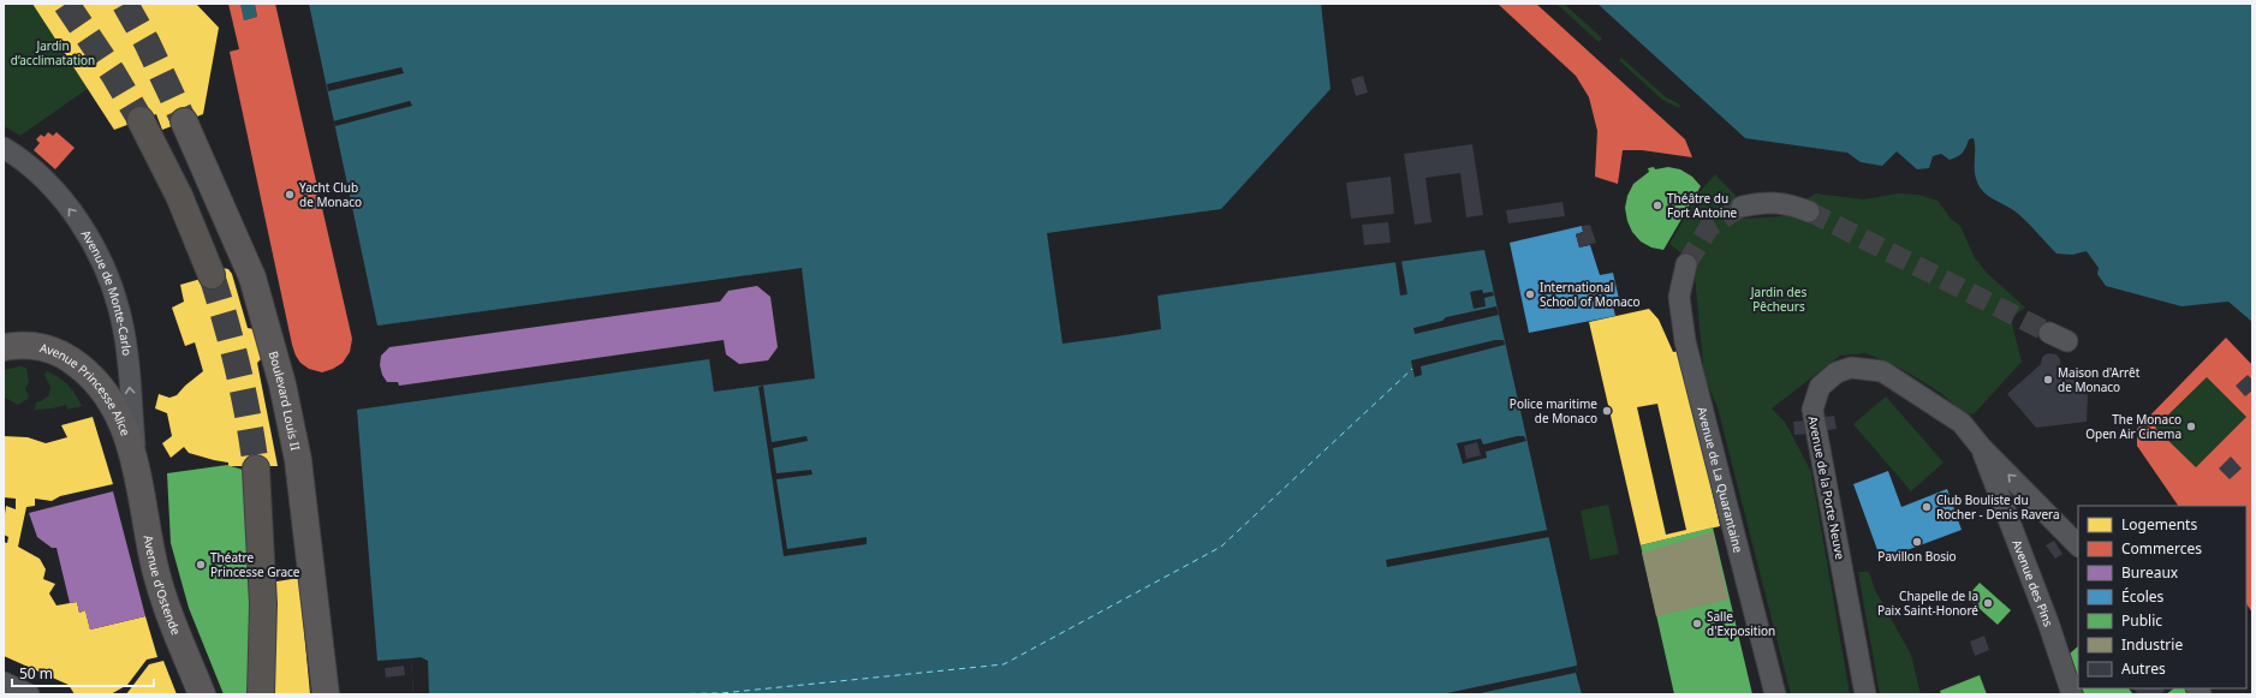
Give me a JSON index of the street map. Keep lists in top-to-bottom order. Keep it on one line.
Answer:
{"streets":{"main road":["Avenue Princesse Alice","Boulevard Louis II","Avenue d'Ostende"],"street":["Avenue de Monte-Carlo","Avenue de La Quarantaine","Avenue de la Porte Neuve","Avenue des Pins"]},"crossings":[["Avenue de Monte-Carlo","Avenue Princesse Alice"],["Avenue Princesse Alice","Avenue d'Ostende"],["Avenue de la Porte Neuve","Avenue des Pins"]],"one_way":["Avenue de Monte-Carlo"],"parks":["Jardin d‘acclimatation","Jardin des Pêcheurs"],"places":["Yacht Club de Monaco","Théâtre du Fort Antoine","International School of Monaco","Maison d'Arrêt de Monaco","Police maritime de Monaco","The Monaco Open Air Cinema","Club Bouliste du Rocher - Denis Ravera","Pavillon Bosio","Théatre Princesse Grace","Chapelle de la Paix Saint-Honoré","Salle d'Exposition"],"legend":["Logements","Commerces","Bureaux","Écoles","Public","Industrie","Autres"],"scale_bar":"50 m"}
